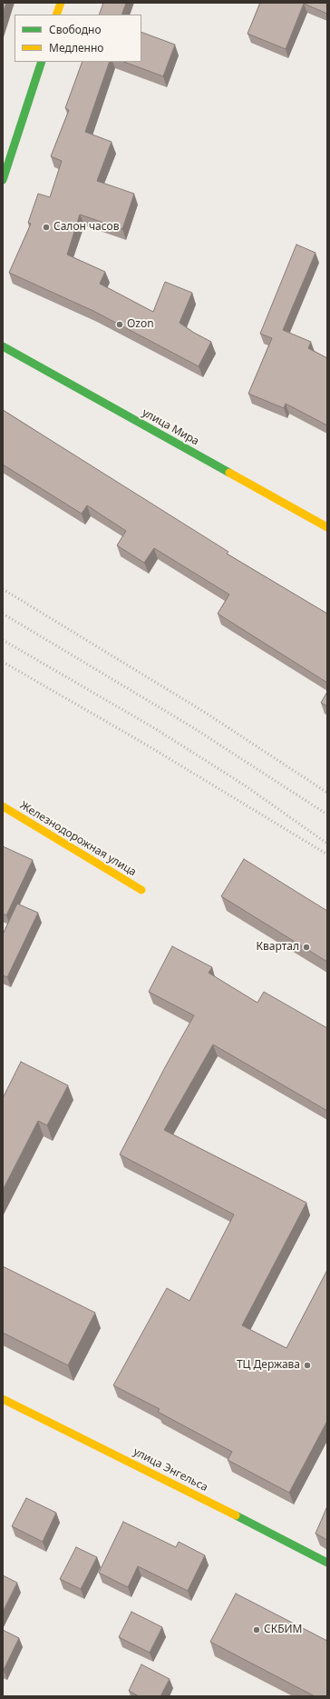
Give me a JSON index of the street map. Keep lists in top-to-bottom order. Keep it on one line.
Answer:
{"streets":{"street":["улица Мира","Железнодорожная улица","улица Энгельса"]},"places":["Салон часов","Ozon","Квартал","ТЦ Держава","СКБИМ"],"legend":["Свободно","Медленно"]}
